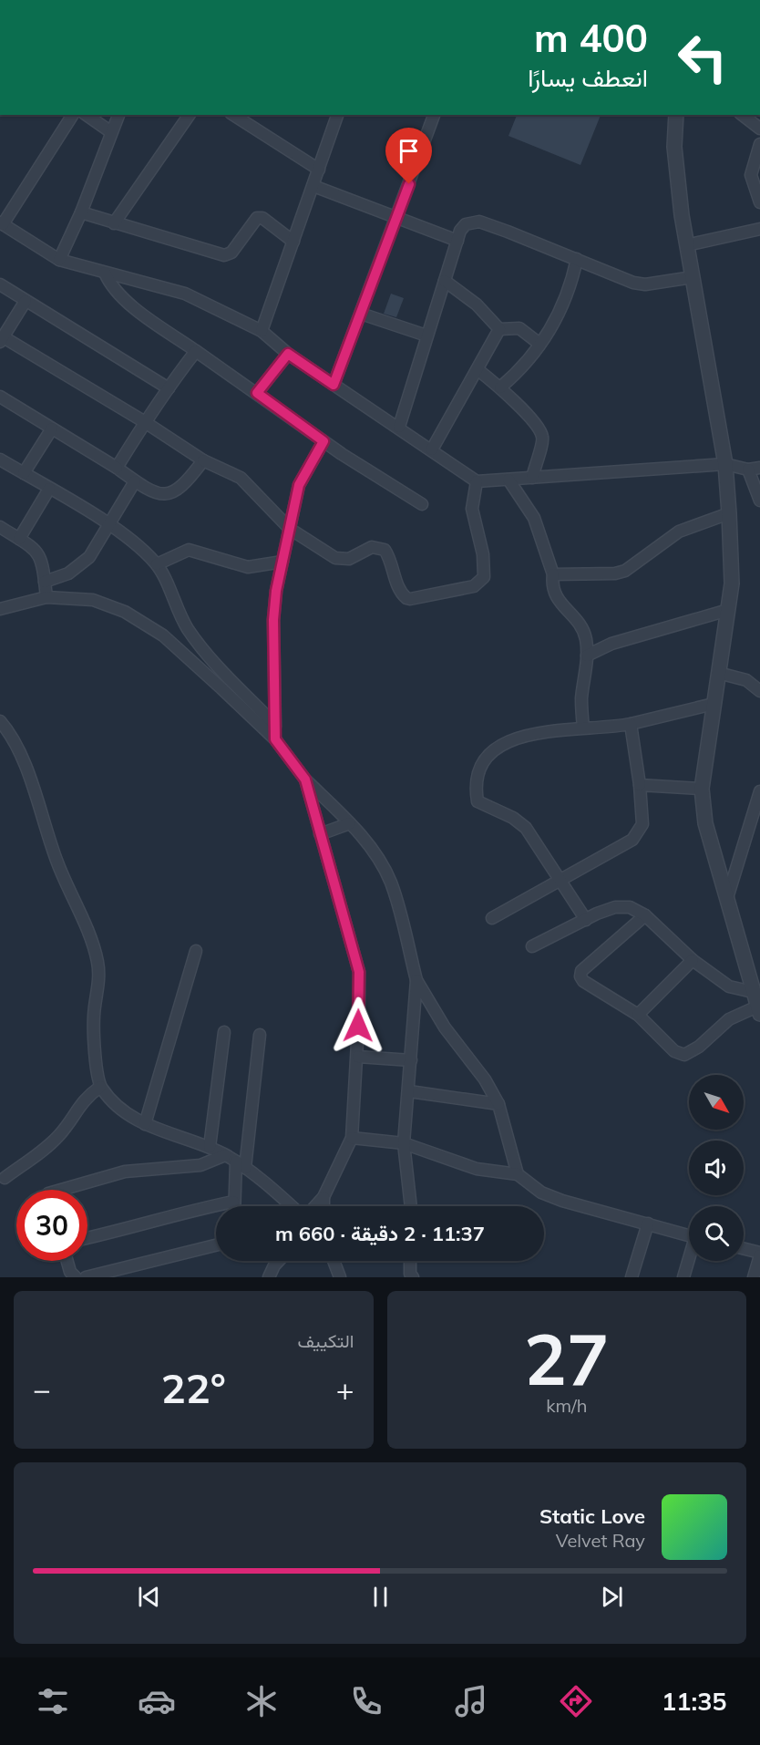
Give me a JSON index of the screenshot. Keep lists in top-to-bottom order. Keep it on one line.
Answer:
{"north":"bottom right","page":{"turn":["400 m","انعطف يسارًا"],"limit":"30","trip":"11:37 · 2 دقيقة · 660 m","tile":[["27","km/h"],"التكييف"],"heat":["−","22°","+"],"song":["Static Love","Velvet Ray"],"tabs":"11:35"}}
